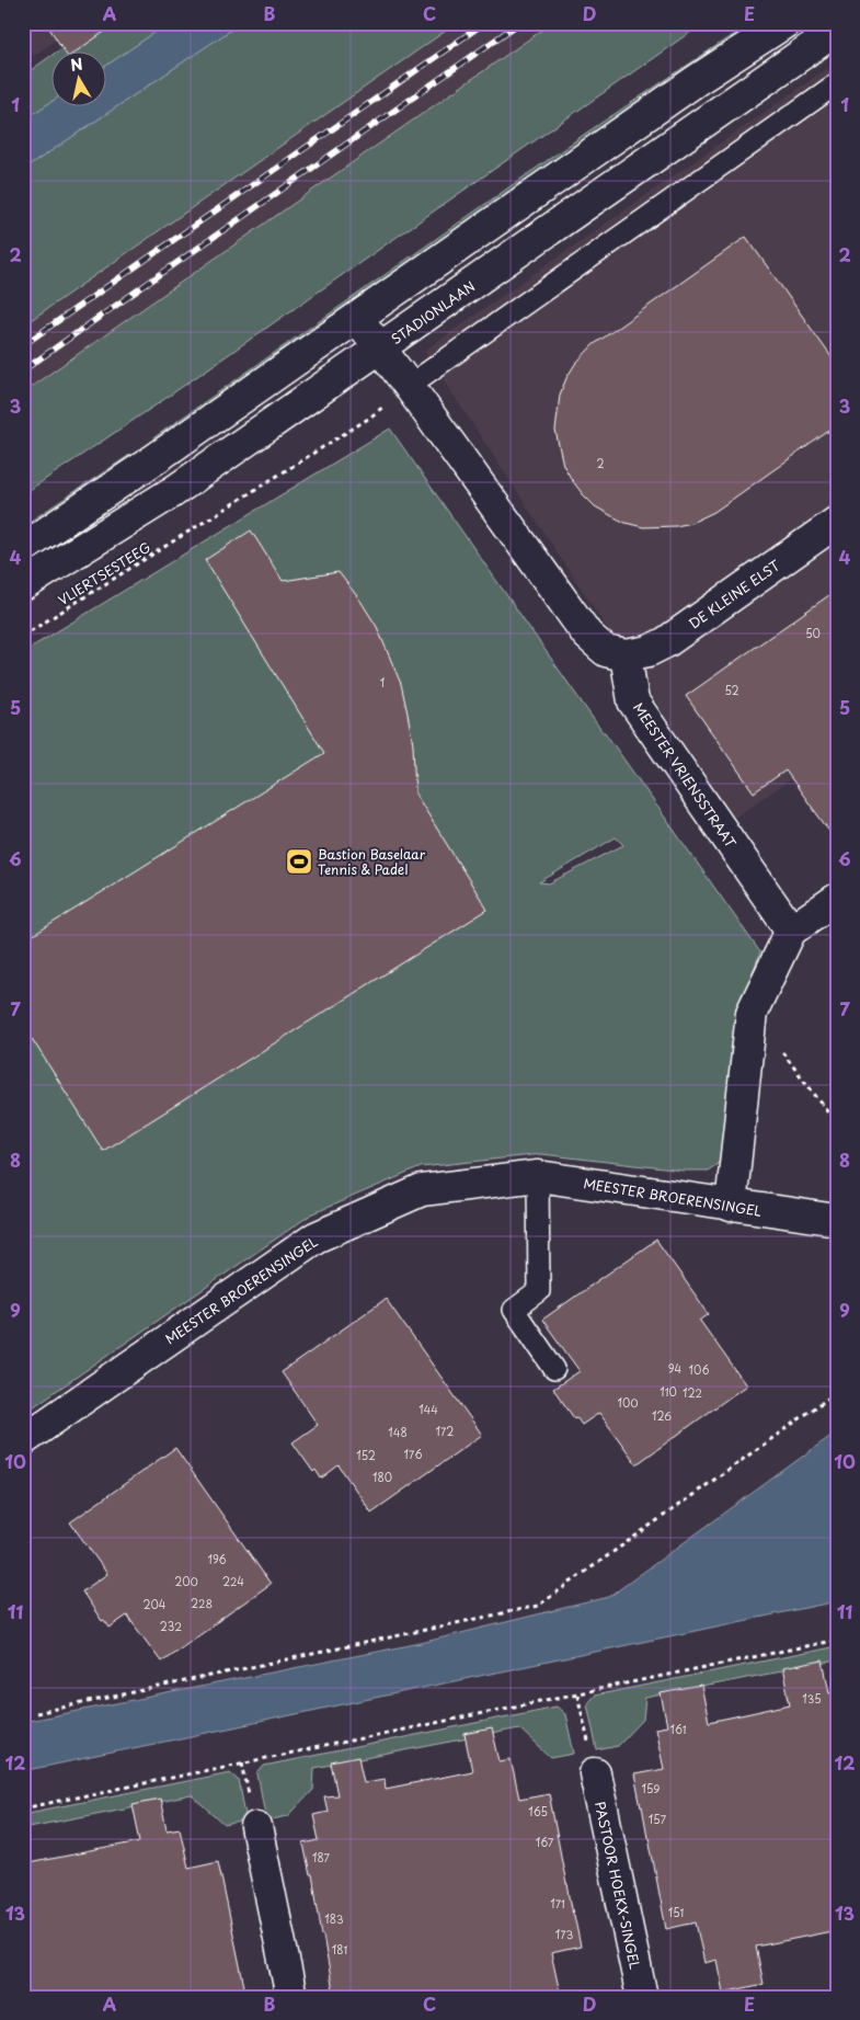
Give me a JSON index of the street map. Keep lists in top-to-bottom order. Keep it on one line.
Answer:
{"streets":{"street":["STADIONLAAN","DE KLEINE ELST","MEESTER VRIENSSTRAAT","MEESTER BROERENSINGEL","PASTOOR HOEKX-SINGEL"],"path":["VLIERTSESTEEG"]},"crossings":[["DE KLEINE ELST","MEESTER VRIENSSTRAAT"]],"places":{"sports":["Bastion Baselaar Tennis & Padel"]},"house_numbers":["2","50","1","52","94","106","110","122","100","144","126","172","148","176","152","180","196","200","224","228","204","232","135","161","159","165","157","167","187","171","151","183","173","181"],"north":"top","grid":{"columns":["A","B","C","D","E"],"rows":["1","2","3","4","5","6","7","8","9","10","11","12","13"]}}
